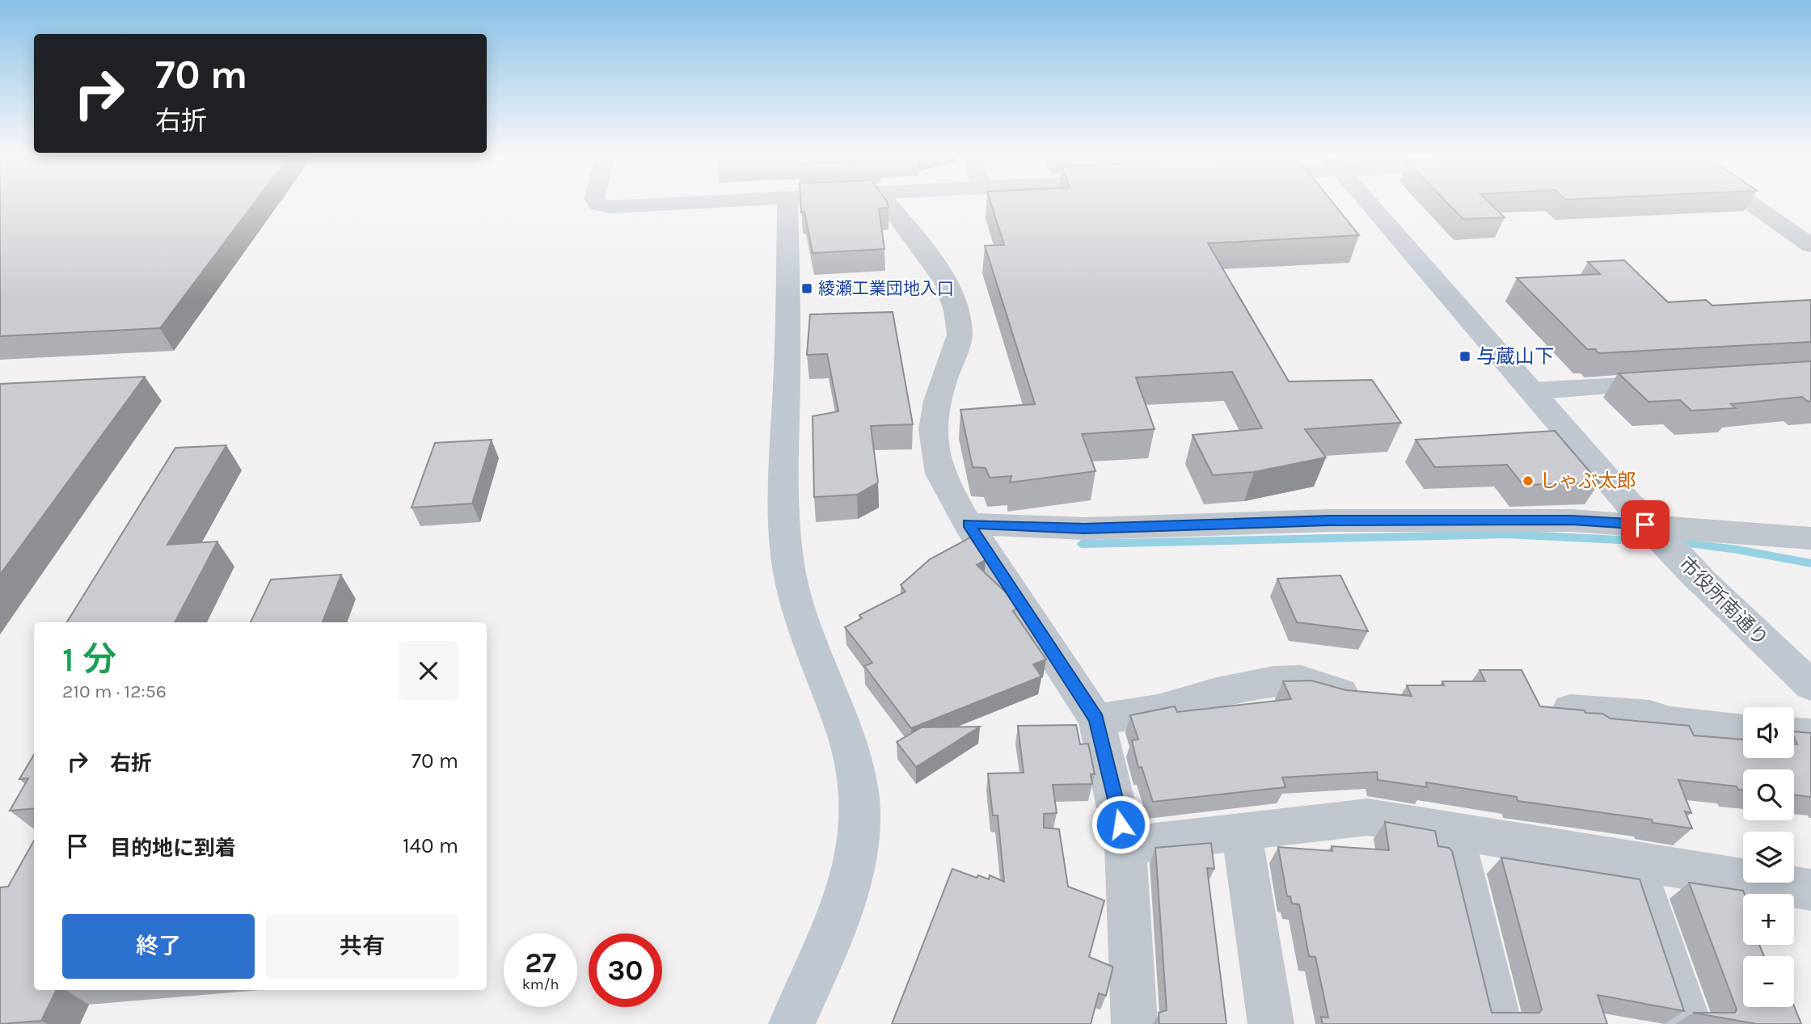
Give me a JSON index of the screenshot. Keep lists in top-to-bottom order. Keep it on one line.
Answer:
{"streets":{"street":["市役所南通り"]},"places":{"transit":["綾瀬工業団地入口","与蔵山下"],"other":["しゃぶ太郎"]},"page":{"turn":["70 m","右折"],"heading":["1 分","210 m · 12:56"],"map_buttons":["+","−"],"list":[{"name":"右折","value":"70 m"},{"name":"目的地に到着","value":"140 m"}],"buttons":["終了","共有"],"speed":"27 km/h","limit":"30"}}
